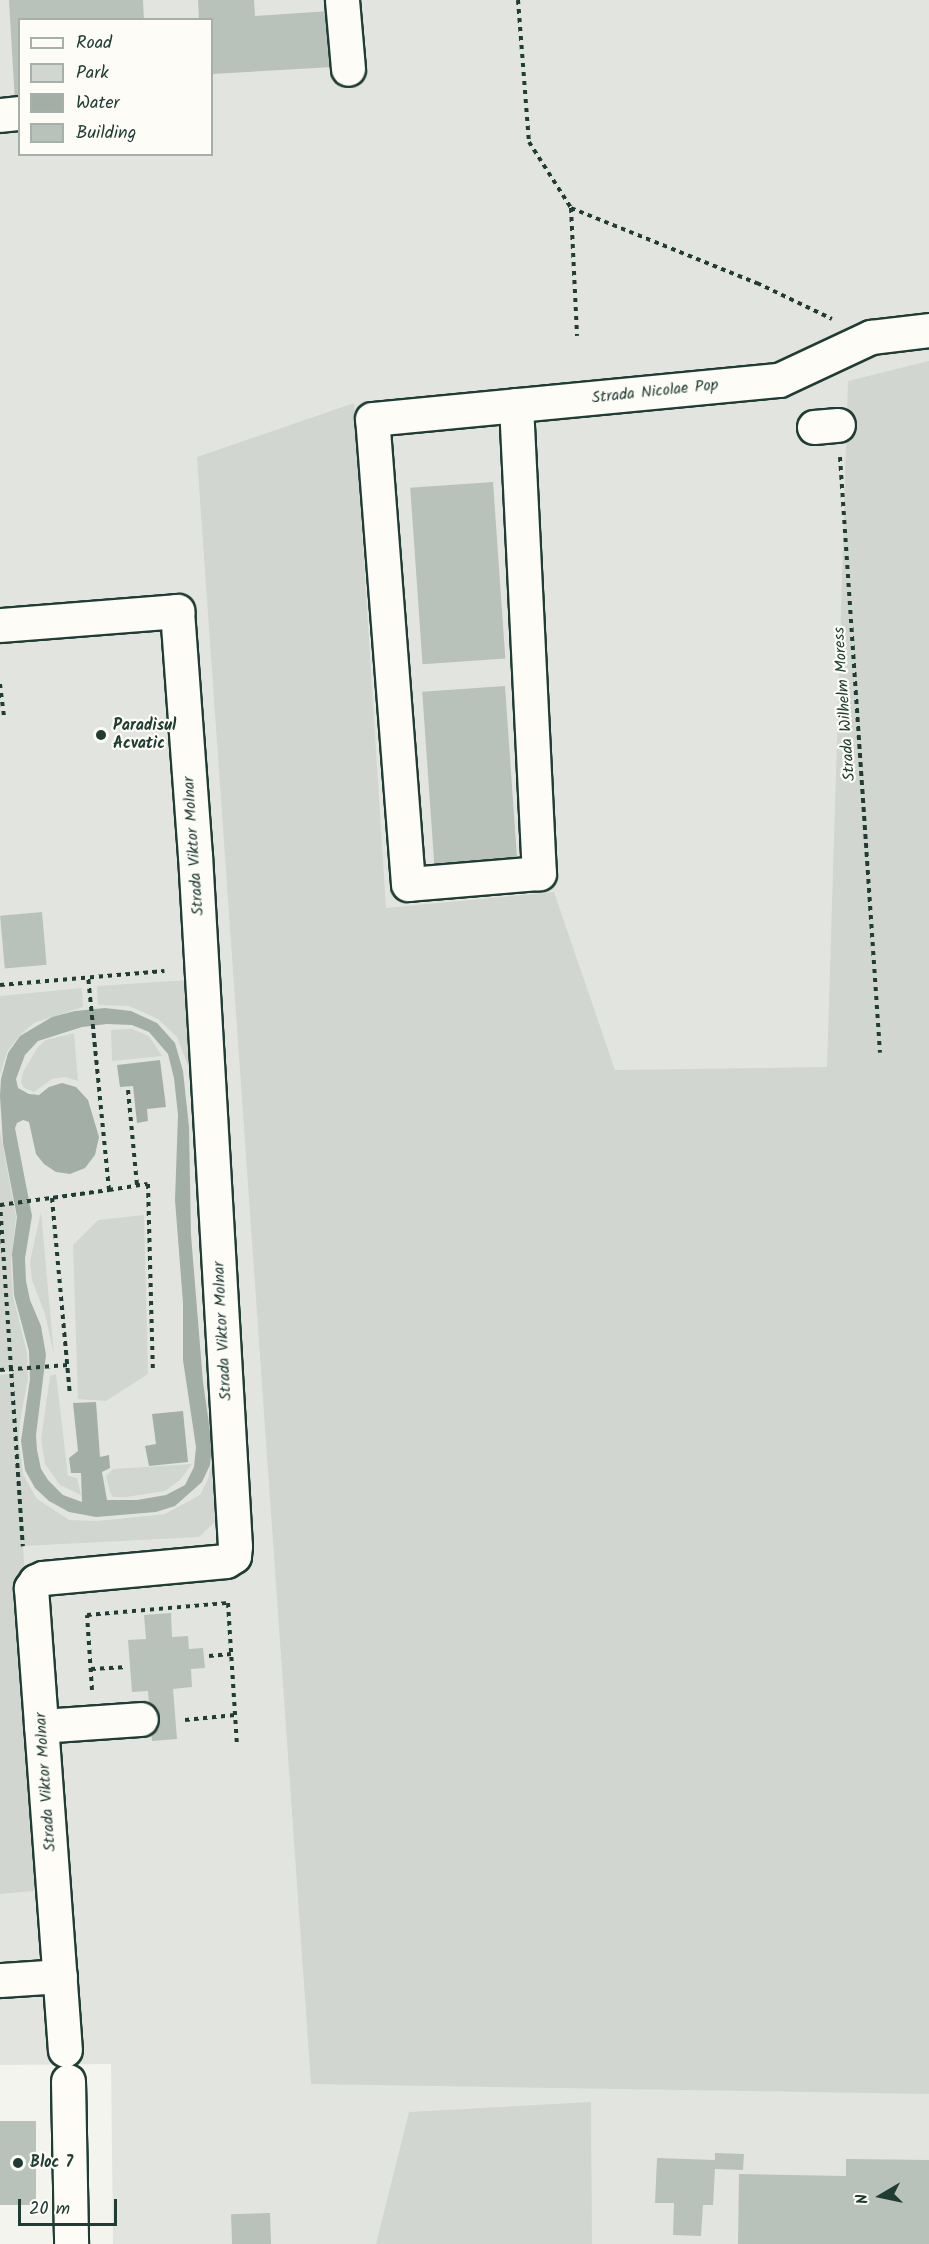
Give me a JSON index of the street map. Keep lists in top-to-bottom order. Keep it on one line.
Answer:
{"streets":{"street":["Strada Nicolae Pop","Strada Viktor Molnar"],"path":["Strada Wilhelm Moress"]},"places":["Paradisul Acvatic","Bloc 7"],"legend":["Road","Park","Water","Building"],"scale_bar":"20 m","north":"left"}
